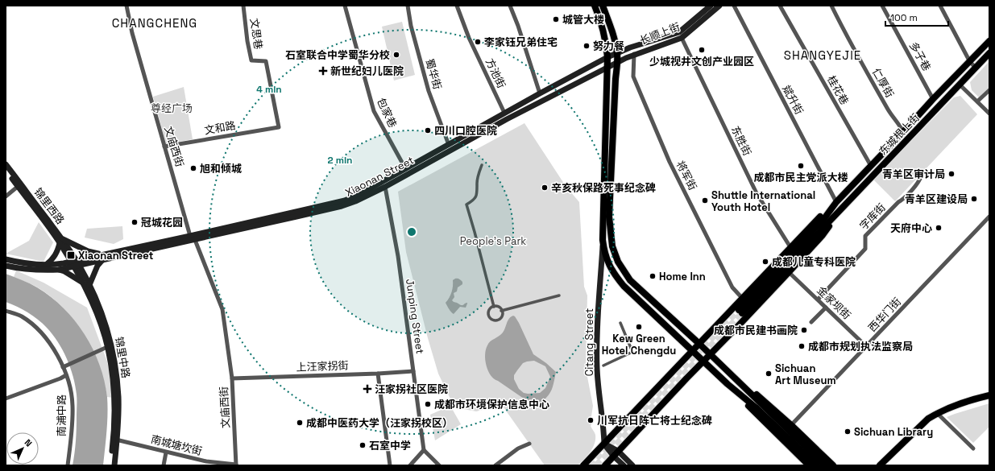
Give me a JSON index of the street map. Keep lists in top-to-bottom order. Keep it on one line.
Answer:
{"streets":{"main road":["长顺上街","东城根上街","Xiaonan Street","锦里西路","Citang Street","锦里中路"],"street":["文思巷","多子巷","方池街","蜀华街","仁厚街","桂花巷","斌升街","包家巷","文和路","东胜街","文庙西街","将军街","字库街","金家坝街","西华门街","Junping Street","上汪家拐街","南浦中路","南城塘坎街"]},"crossings":[["文思巷","文和路"],["长顺上街","东胜街"],["长顺上街","将军街"],["长顺上街","Xiaonan Street"],["多子巷","东城根上街"],["方池街","Xiaonan Street"],["蜀华街","Xiaonan Street"],["仁厚街","东城根上街"],["桂花巷","东城根上街"],["斌升街","东城根上街"],["包家巷","Xiaonan Street"],["文和路","文庙西街"],["东城根上街","东胜街"],["东城根上街","将军街"],["东城根上街","金家坝街"],["东城根上街","Citang Street"],["文庙西街","Xiaonan Street"],["文庙西街","上汪家拐街"],["文庙西街","南城塘坎街"],["Xiaonan Street","锦里西路"],["Xiaonan Street","Junping Street"],["Xiaonan Street","锦里中路"],["锦里西路","锦里中路"],["字库街","金家坝街"],["金家坝街","西华门街"],["Junping Street","上汪家拐街"],["锦里中路","南城塘坎街"]],"districts":["CHANGCHENG","SHANGYEJIE"],"parks":["尊经广场","People's Park"],"places":{"other":["城管大楼","李家钰兄弟住宅","努力餐","少城视井文创产业园区","石室联合中学蜀华分校","四川口腔医院","成都市民主党派大楼","旭和倾城","青羊区审计局","辛亥秋保路死事纪念碑","青羊区建设局","Shuttle International Youth Hotel","冠城花园","天府中心","成都儿童专科医院","Home Inn","Kew Green Hotel Chengdu","成都市民建书画院","成都市规划执法监察局","Sichuan Art Museum","成都市环境保护信息中心","川军抗日阵亡将士纪念碑","成都中医药大学（汪家拐校区）","Sichuan Library","石室中学"],"health":["新世纪妇儿医院","汪家拐社区医院"],"transit":["Xiaonan Street"]},"scale_bar":"100 m","north":"top right","rings":["4 min","2 min"]}
